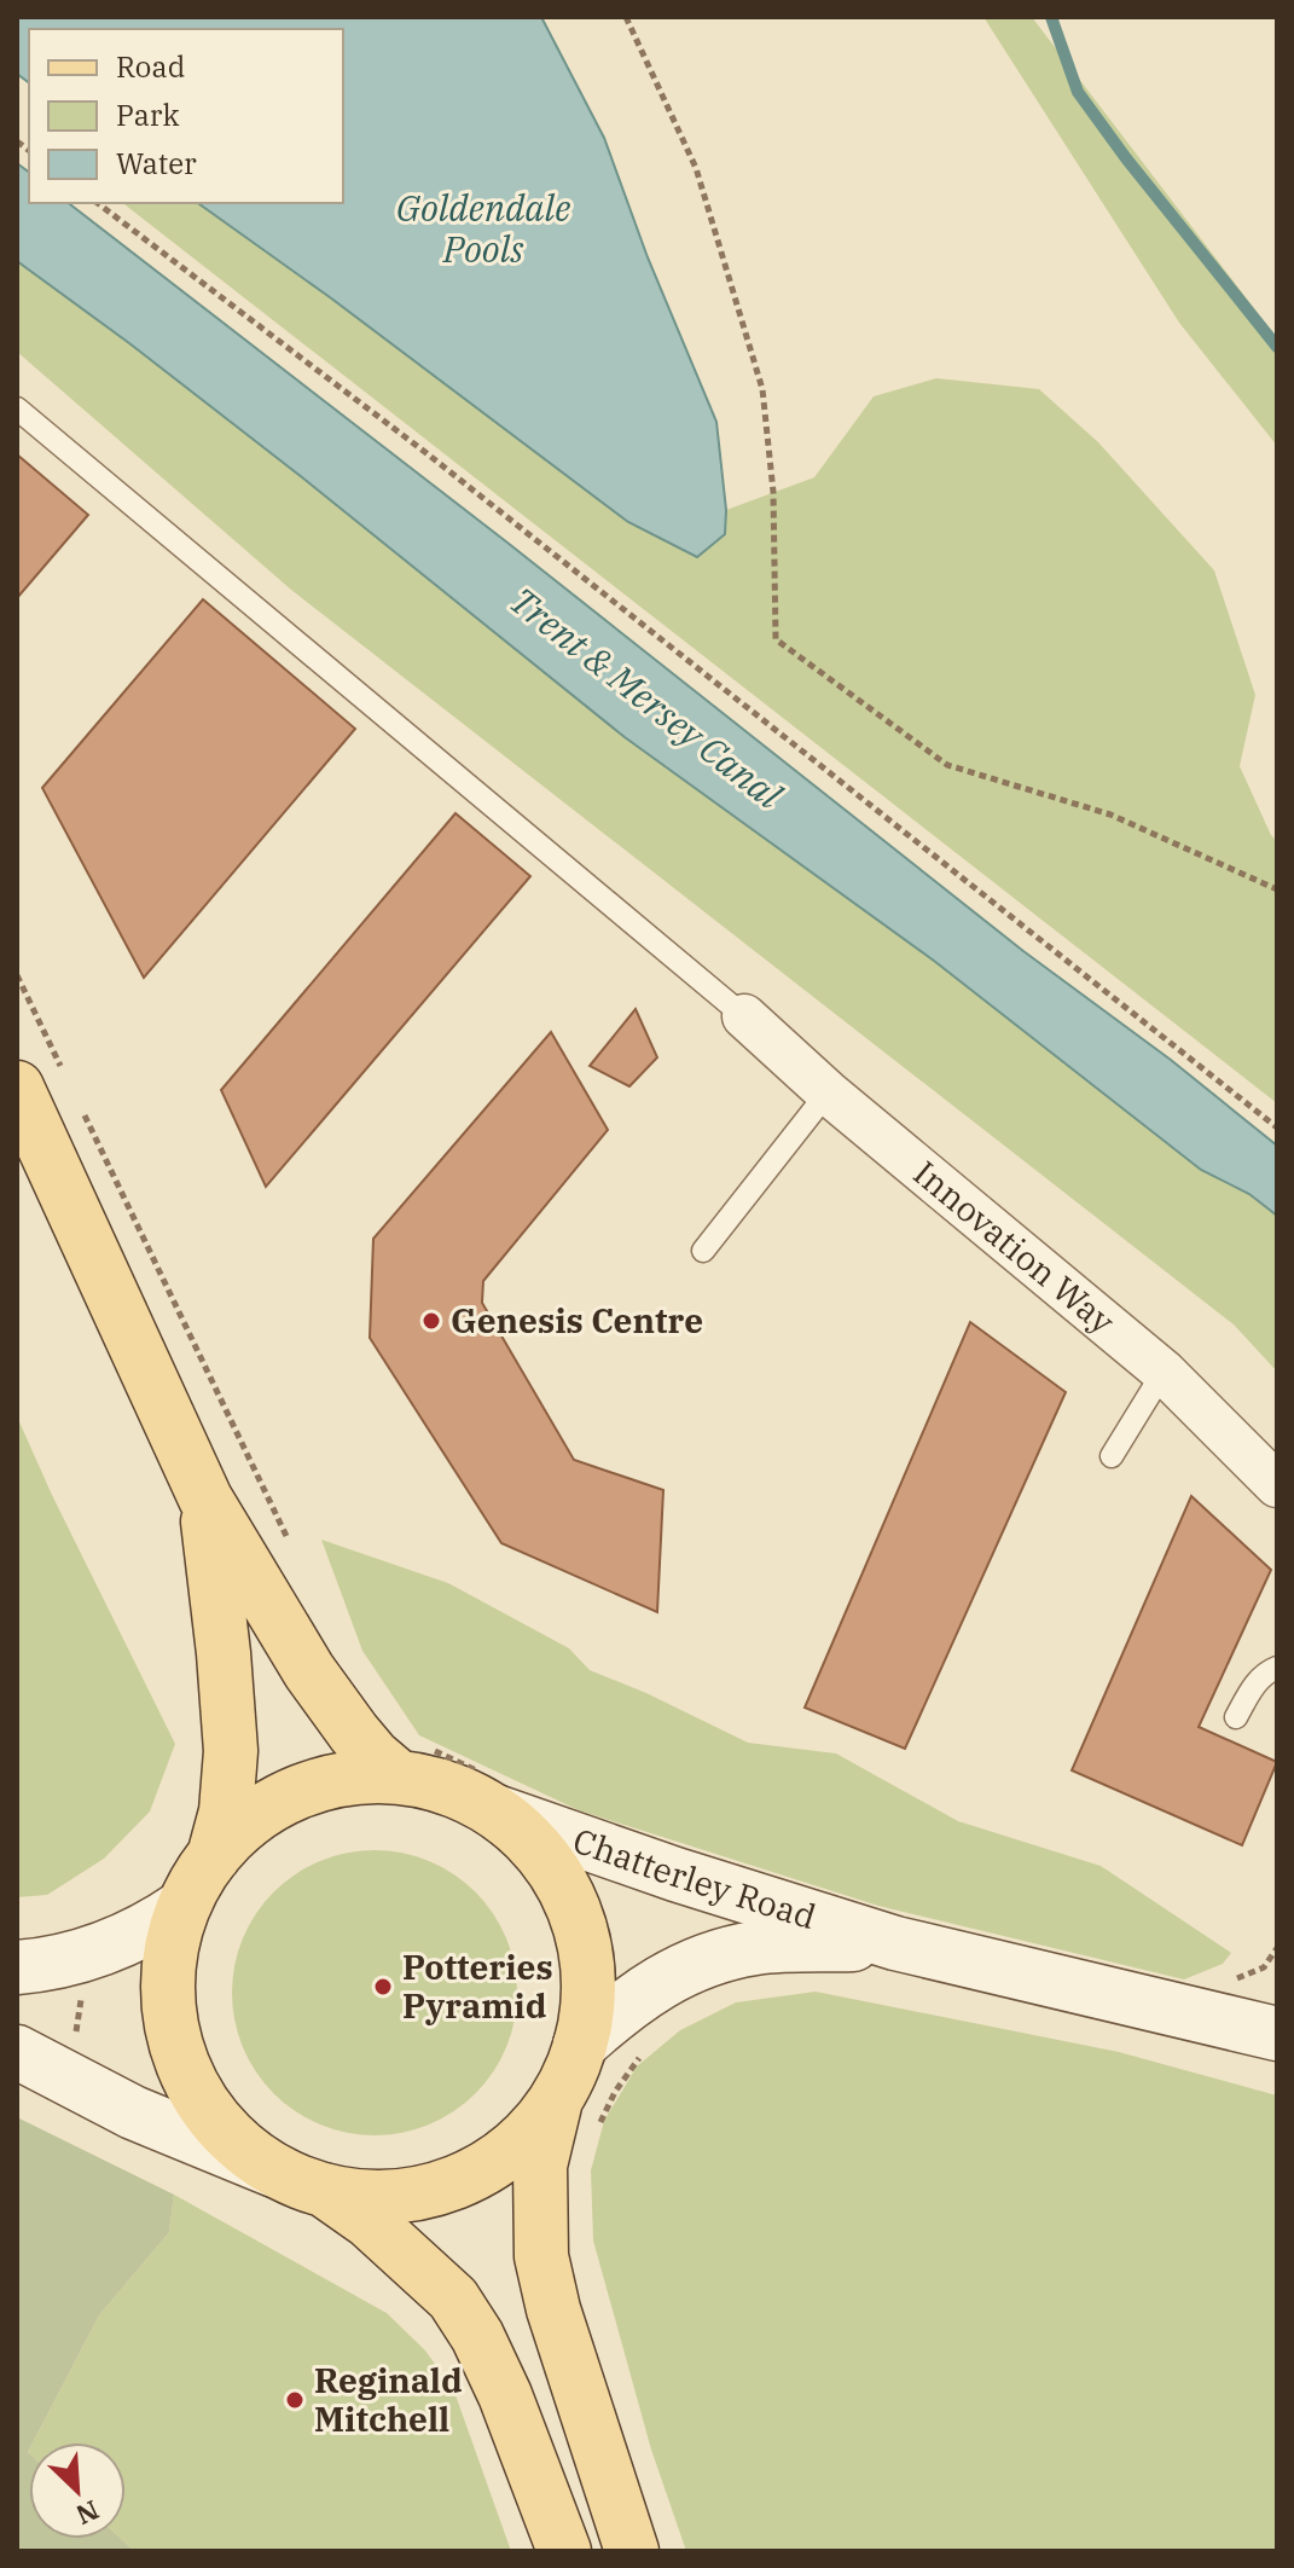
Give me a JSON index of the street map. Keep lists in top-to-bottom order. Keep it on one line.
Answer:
{"streets":{"street":["Innovation Way","Chatterley Road"]},"water":["Goldendale Pools","Trent & Mersey Canal"],"places":["Genesis Centre","Potteries Pyramid","Reginald Mitchell"],"legend":["Road","Park","Water"],"north":"bottom right"}
